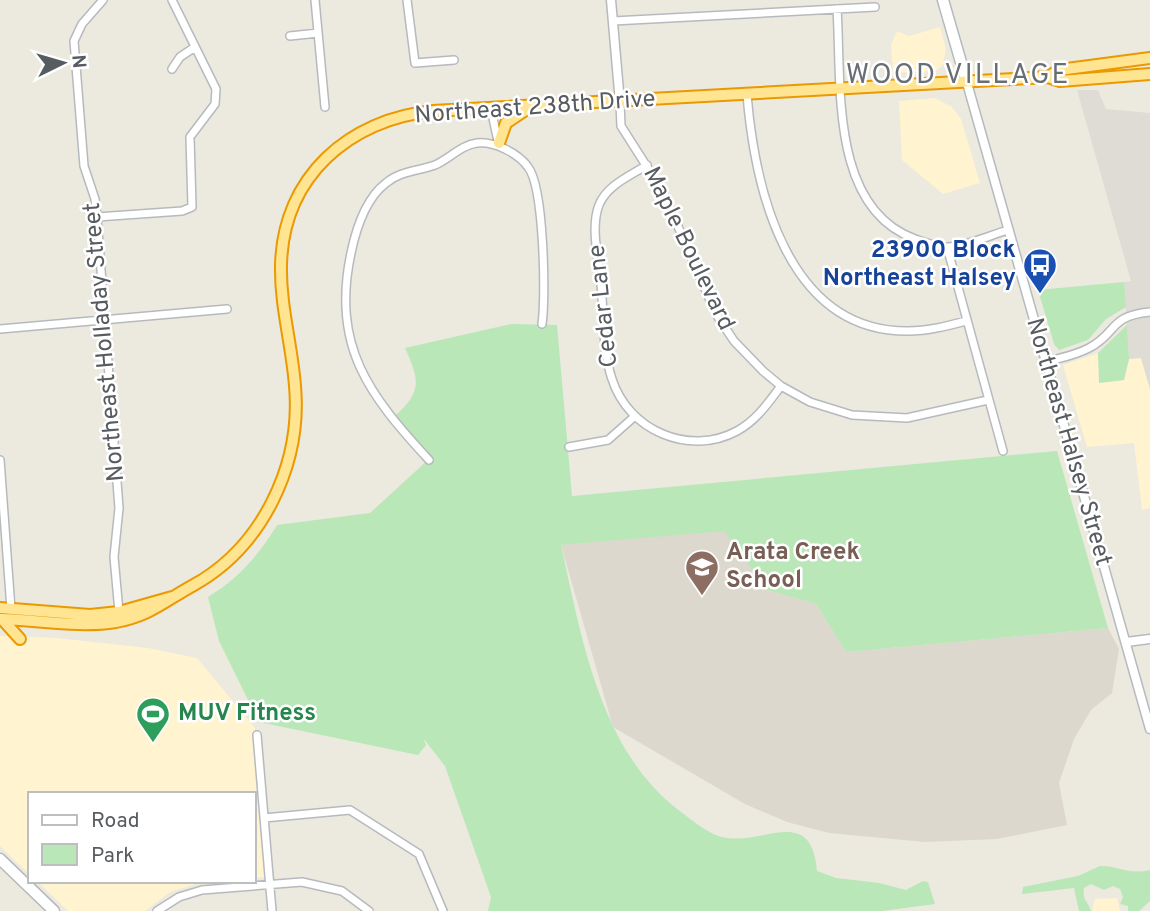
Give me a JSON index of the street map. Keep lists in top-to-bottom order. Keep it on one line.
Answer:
{"streets":{"highway":["Northeast 238th Drive"],"main road":["Northeast Halsey Street"],"street":["Maple Boulevard","Cedar Lane","Northeast Holladay Street"]},"crossings":[["Northeast 238th Drive","Maple Boulevard"],["Northeast 238th Drive","Northeast Holladay Street"],["Northeast 238th Drive","Northeast Halsey Street"],["Maple Boulevard","Cedar Lane"]],"districts":["WOOD VILLAGE"],"places":{"bus stop":["23900 Block Northeast Halsey"],"school or university":["Arata Creek School"],"sports":["MUV Fitness"]},"legend":["Road","Park"],"north":"right"}
